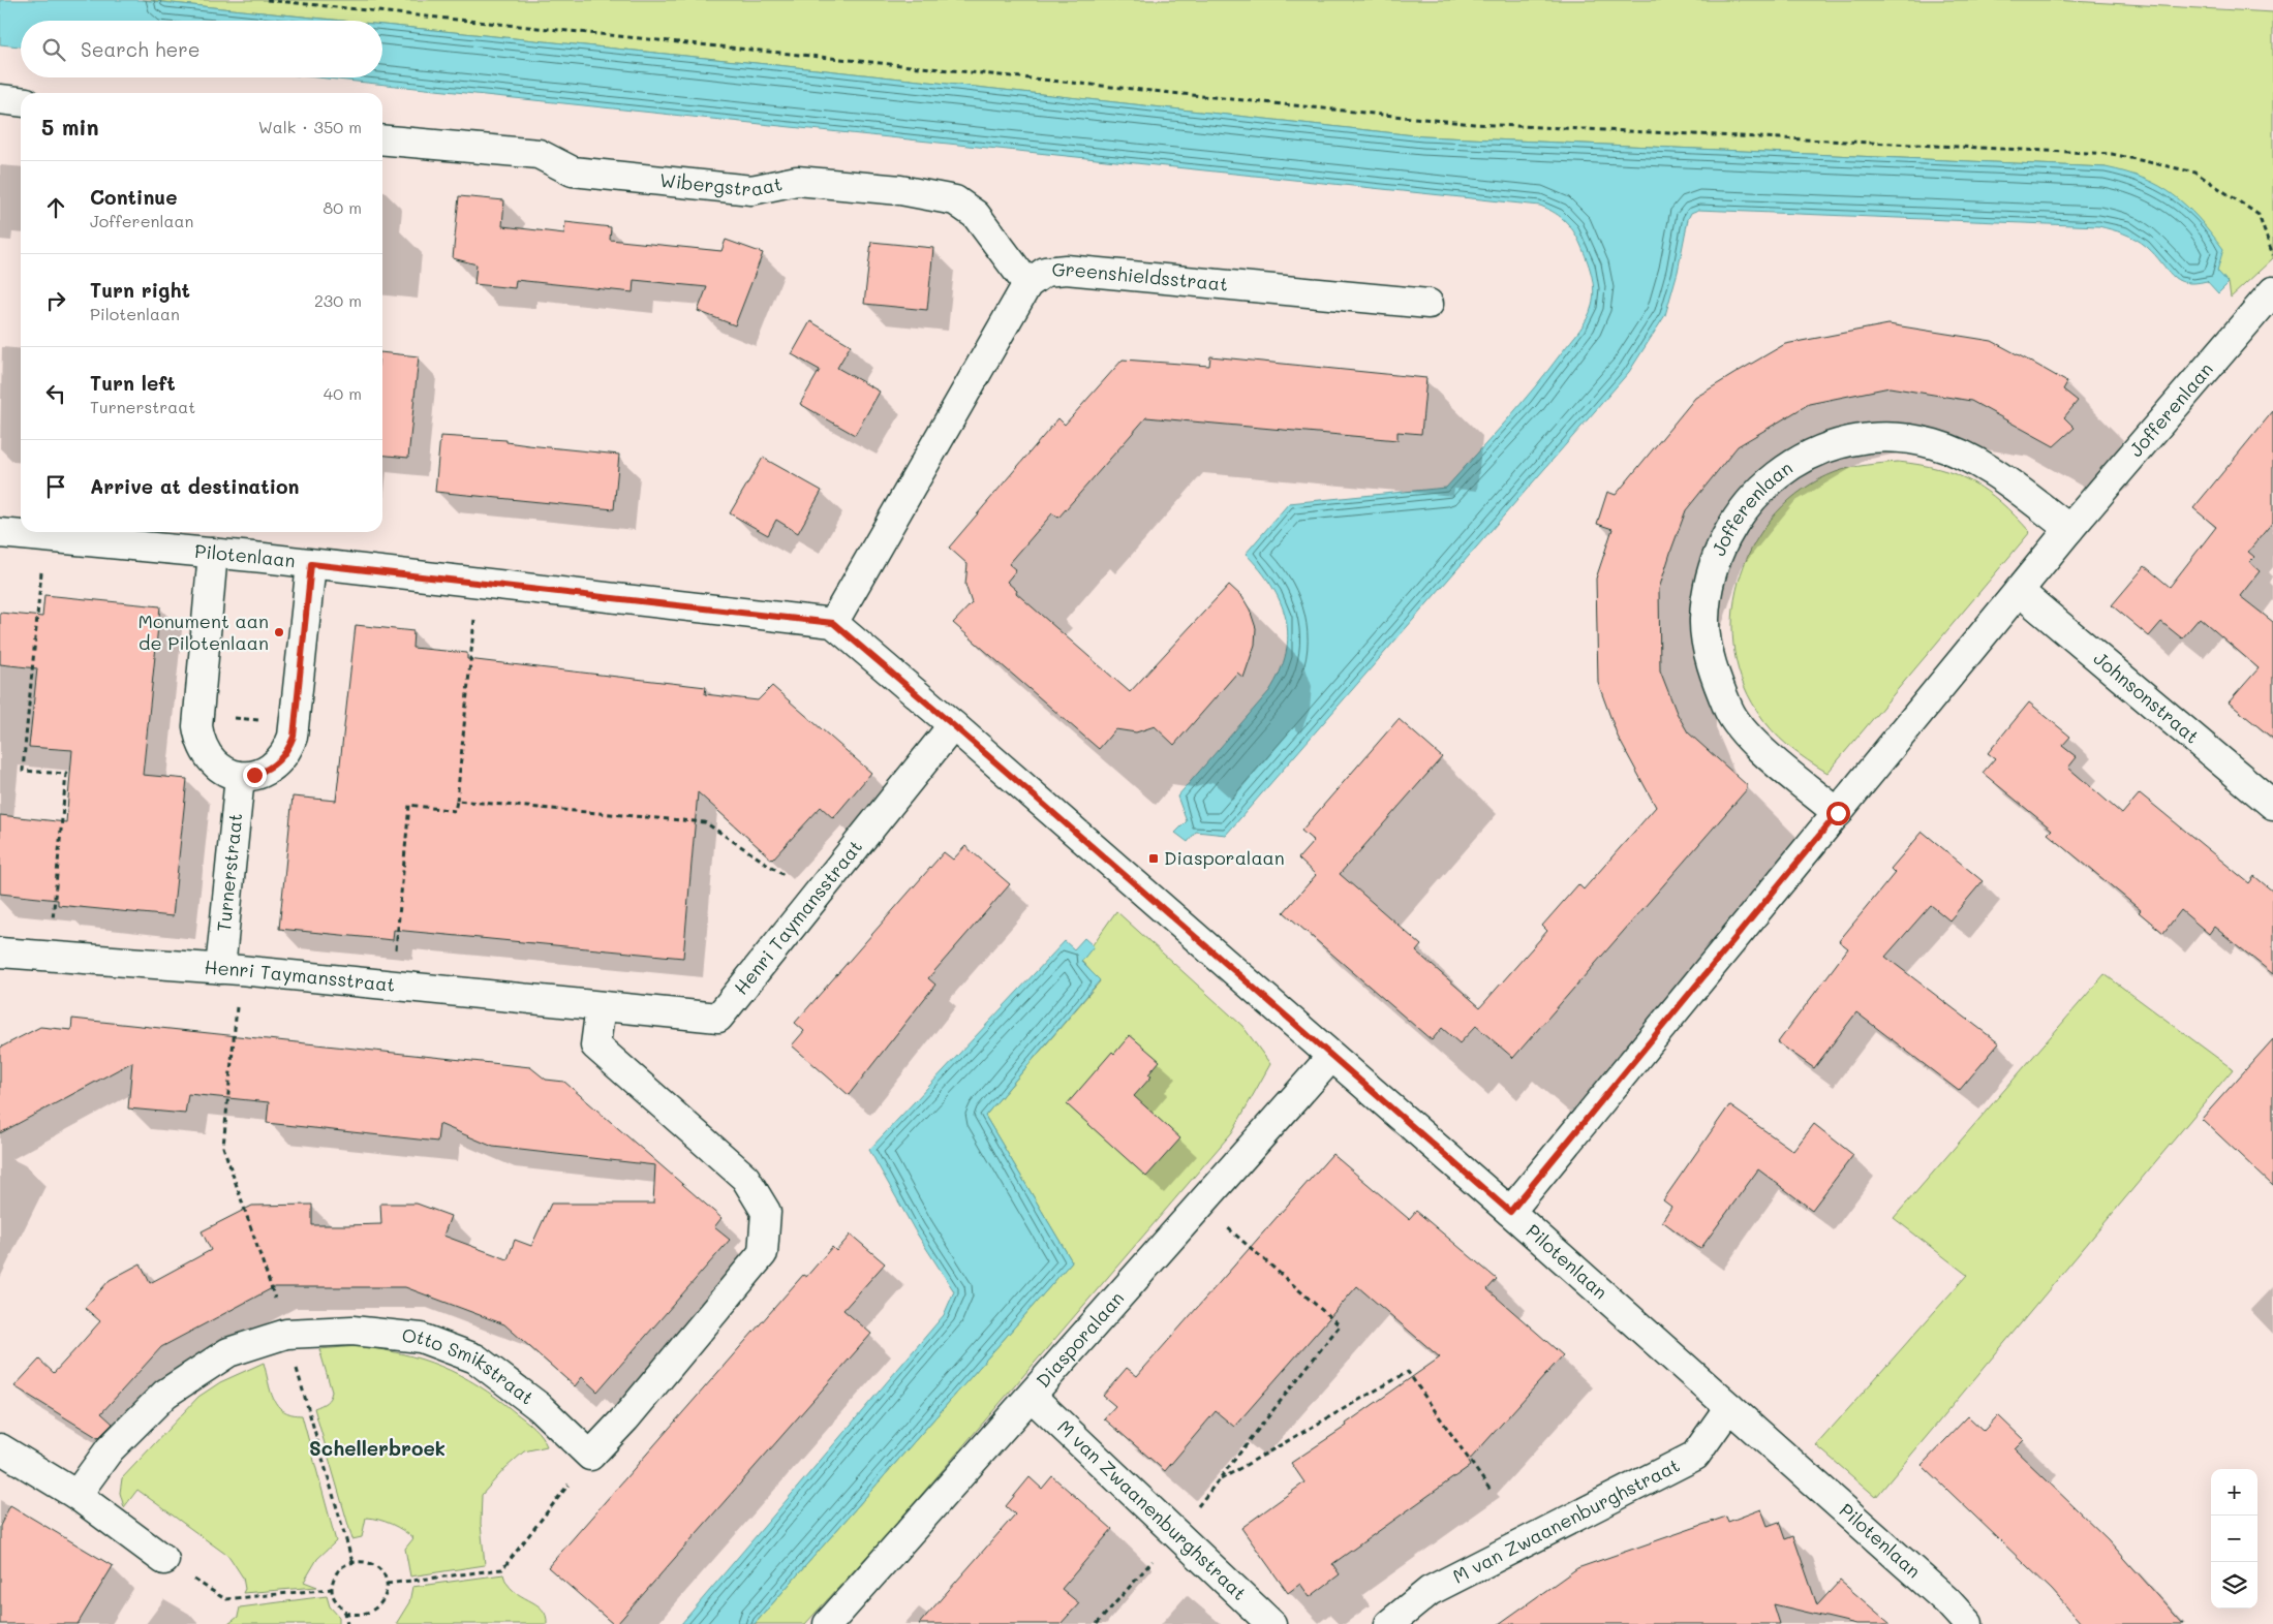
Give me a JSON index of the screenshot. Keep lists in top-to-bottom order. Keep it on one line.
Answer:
{"streets":{"street":["Wibergstraat","Greenshieldsstraat","Jofferenlaan","Pilotenlaan","Johnsonstraat","Turnerstraat","Henri Taymansstraat","Diasporalaan","Otto Smikstraat","M van Zwaanenburghstraat"]},"crossings":[["Wibergstraat","Greenshieldsstraat"],["Greenshieldsstraat","Pilotenlaan"],["Jofferenlaan","Pilotenlaan"],["Jofferenlaan","Johnsonstraat"],["Pilotenlaan","Henri Taymansstraat"],["Pilotenlaan","Diasporalaan"],["Pilotenlaan","M van Zwaanenburghstraat"],["Turnerstraat","Henri Taymansstraat"],["Diasporalaan","M van Zwaanenburghstraat"]],"districts":["Schellerbroek"],"places":{"other":["Monument aan de Pilotenlaan"],"transit":["Diasporalaan"]},"page":{"search":"Search here","heading":["5 min","Walk · 350 m"],"list":[["Continue","Jofferenlaan","80 m"],["Turn right","Pilotenlaan","230 m"],["Turn left","Turnerstraat","40 m"],"Arrive at destination"],"map_buttons":["+","−"]}}
